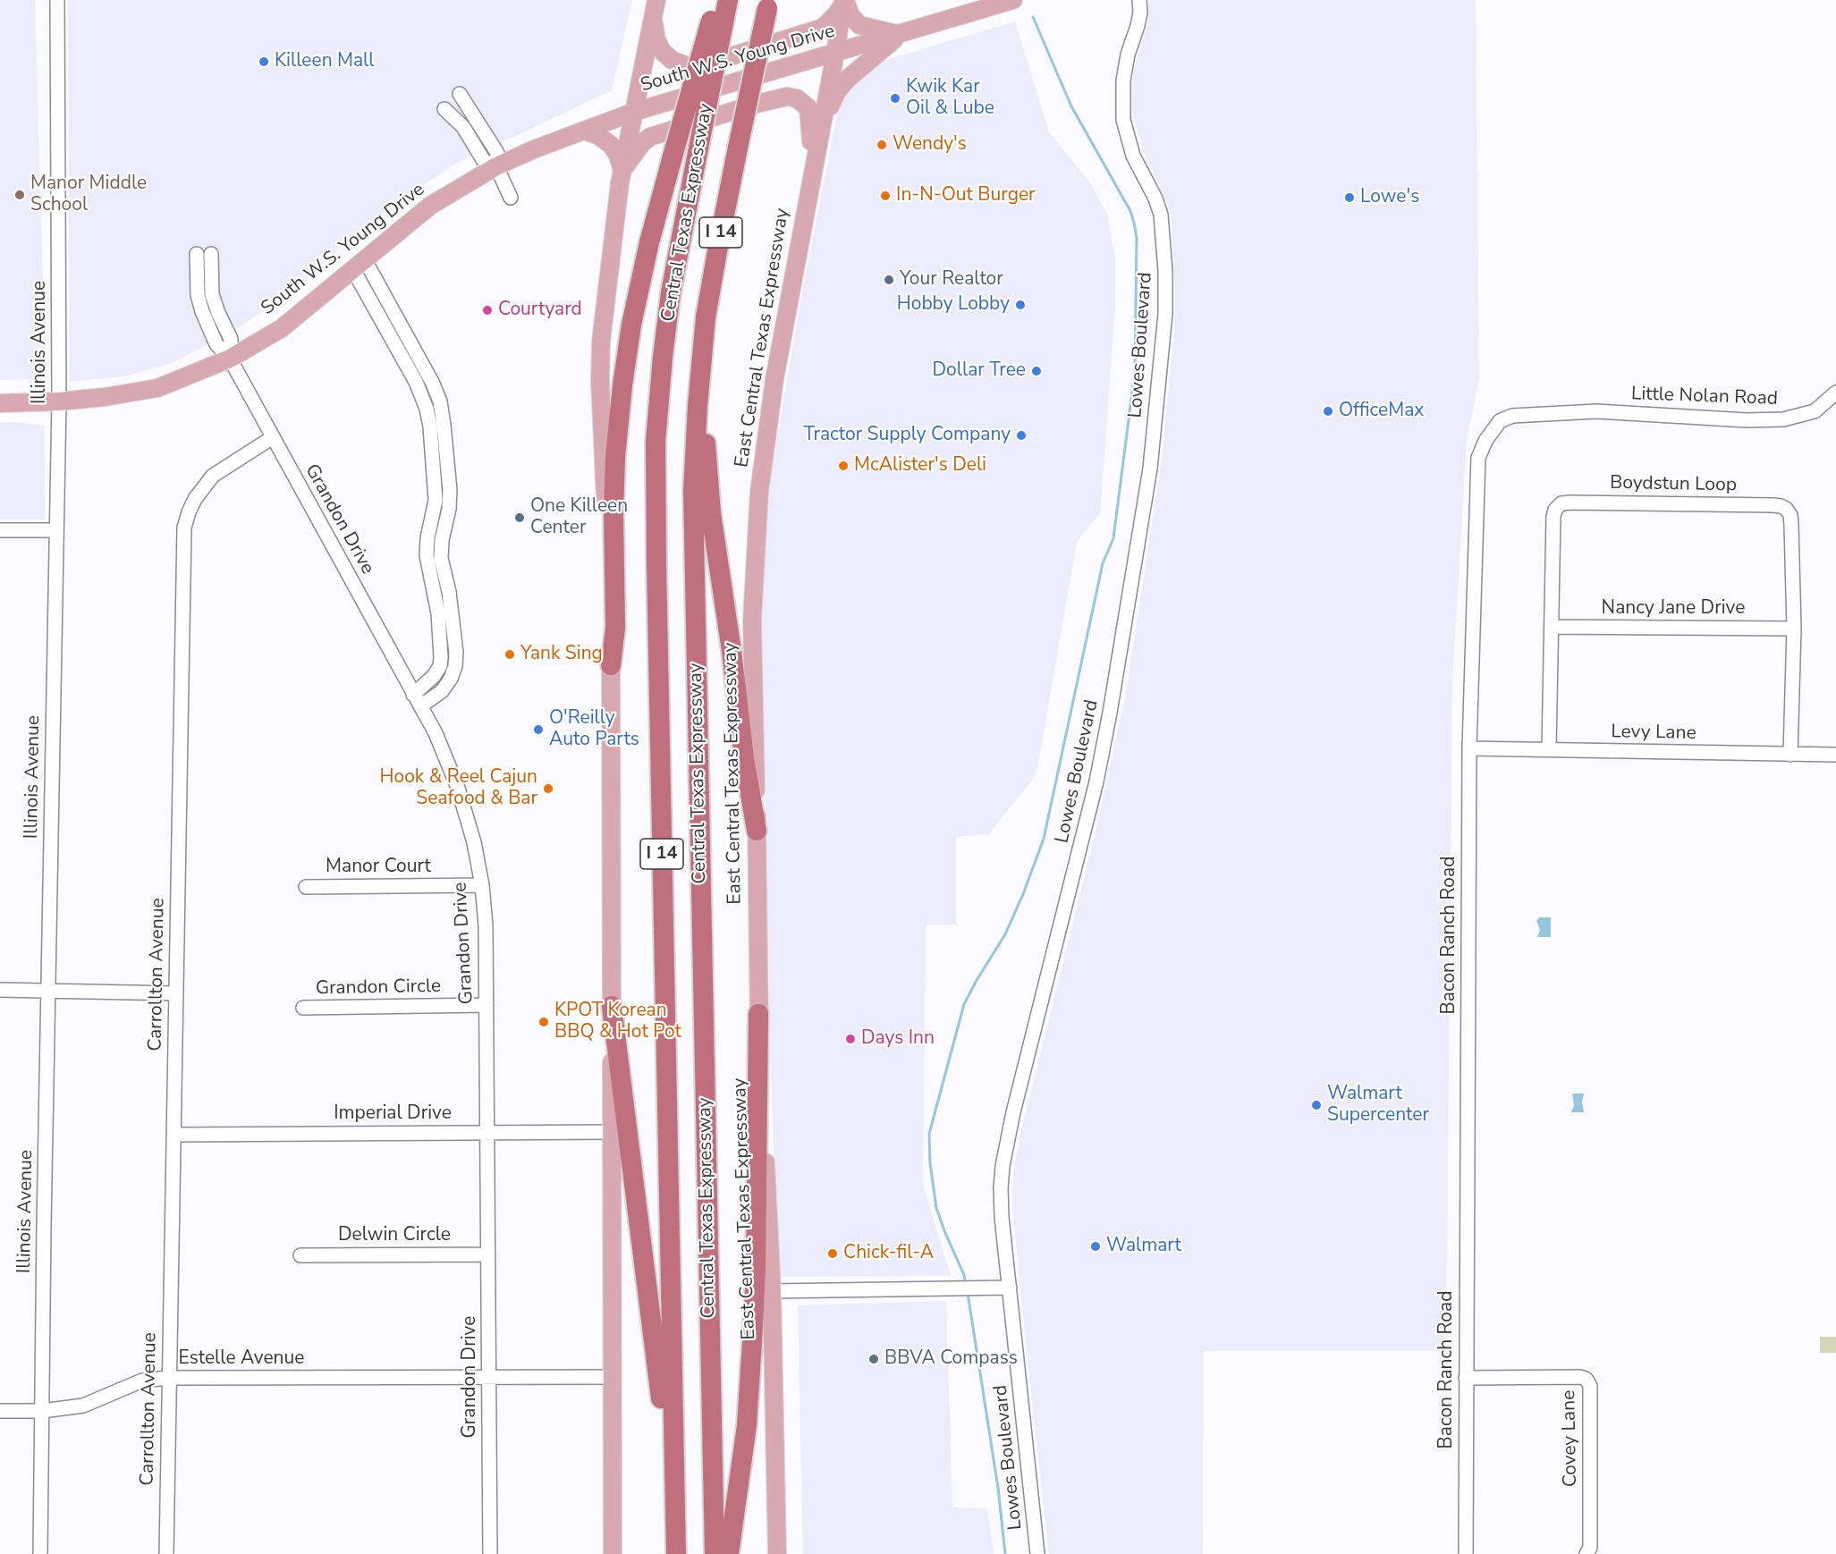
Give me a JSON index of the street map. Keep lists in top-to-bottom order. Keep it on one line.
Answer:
{"streets":{"highway":["Central Texas Expressway","I 14"],"main road":["South W.S. Young Drive","East Central Texas Expressway"],"street":["Illinois Avenue","Lowes Boulevard","Little Nolan Road","Boydstun Loop","Grandon Drive","Nancy Jane Drive","Levy Lane","Manor Court","Bacon Ranch Road","Carrollton Avenue","Grandon Circle","Imperial Drive","Delwin Circle","Estelle Avenue","Covey Lane"]},"crossings":[["South W.S. Young Drive","East Central Texas Expressway"],["South W.S. Young Drive","Illinois Avenue"],["South W.S. Young Drive","Grandon Drive"],["Illinois Avenue","Estelle Avenue"],["Little Nolan Road","Bacon Ranch Road"],["Boydstun Loop","Nancy Jane Drive"],["Boydstun Loop","Levy Lane"],["Grandon Drive","Manor Court"],["Grandon Drive","Carrollton Avenue"],["Grandon Drive","Grandon Circle"],["Grandon Drive","Imperial Drive"],["Grandon Drive","Delwin Circle"],["Grandon Drive","Estelle Avenue"],["Levy Lane","Bacon Ranch Road"],["Bacon Ranch Road","Covey Lane"],["Carrollton Avenue","Imperial Drive"],["Carrollton Avenue","Estelle Avenue"]],"places":["Killeen Mall","Kwik Kar Oil & Lube","Wendy's","Manor Middle School","In-N-Out Burger","Lowe's","Your Realtor","Hobby Lobby","Courtyard","Dollar Tree","OfficeMax","Tractor Supply Company","McAlister's Deli","One Killeen Center","Yank Sing","O'Reilly Auto Parts","Hook & Reel Cajun Seafood & Bar","KPOT Korean BBQ & Hot Pot","Days Inn","Walmart Supercenter","Walmart","Chick-fil-A","BBVA Compass"]}
